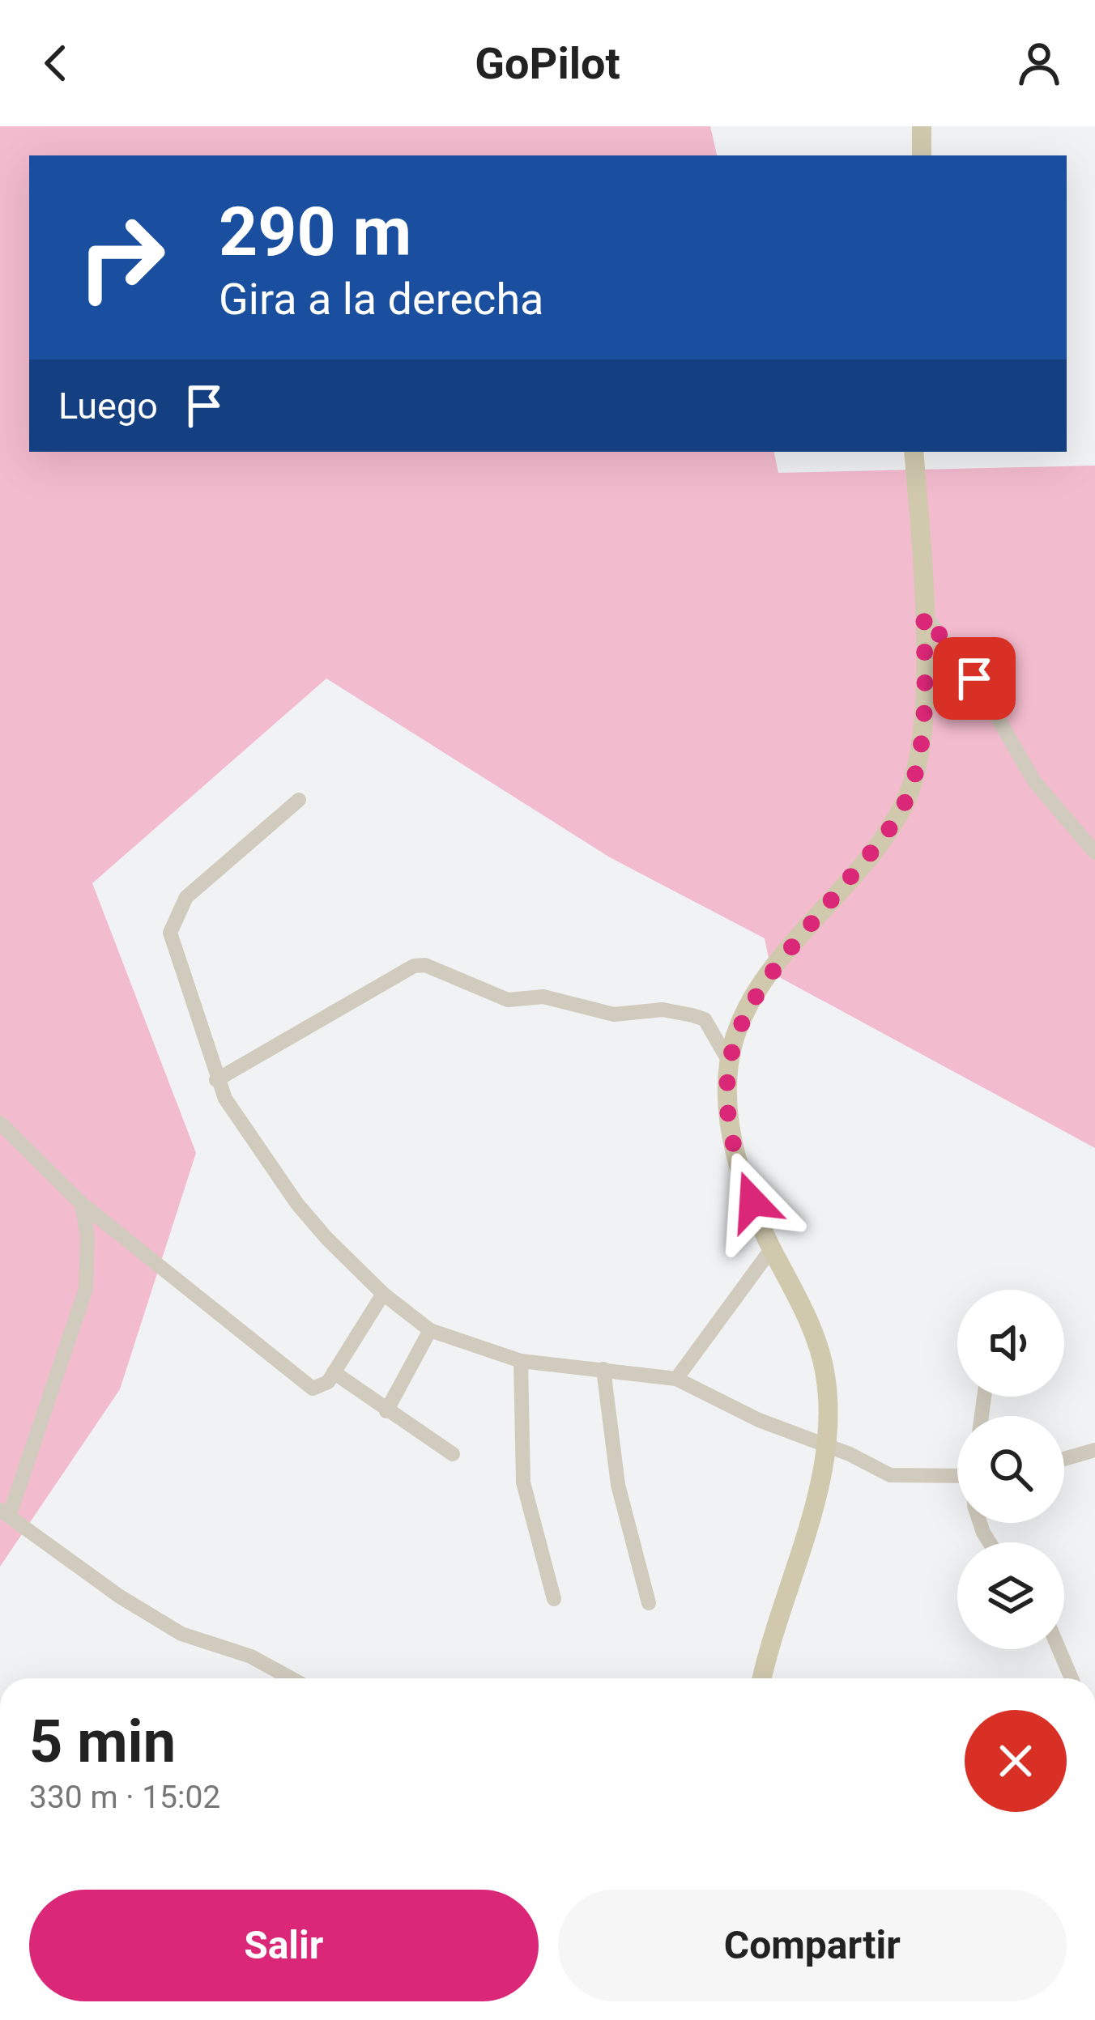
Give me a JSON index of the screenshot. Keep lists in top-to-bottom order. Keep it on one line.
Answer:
{"page":{"header":"GoPilot","turn":["290 m","Gira a la derecha"],"then":"Luego","heading":["5 min","330 m · 15:02"],"buttons":["Salir","Compartir"]}}
